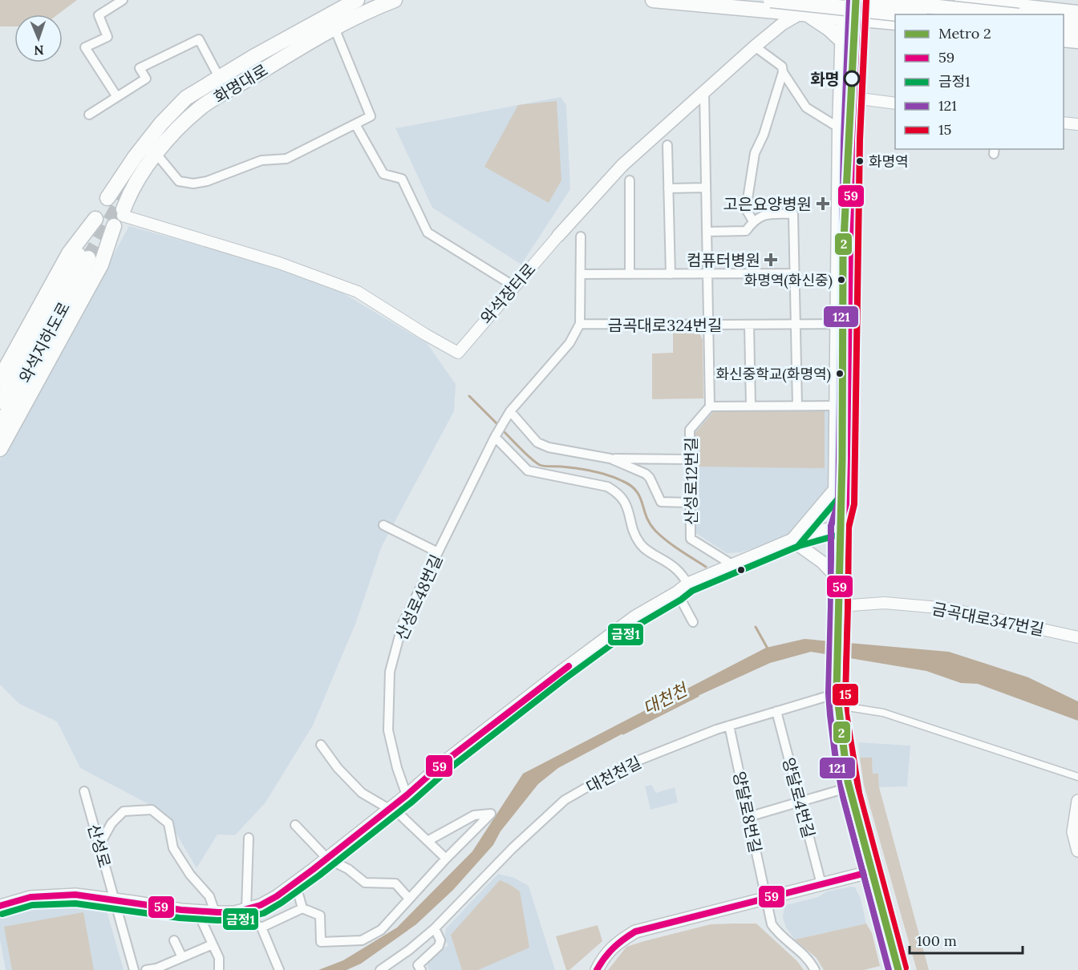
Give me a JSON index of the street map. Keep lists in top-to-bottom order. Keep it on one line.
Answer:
{"streets":{"main road":["화명대로","와석장터로","와석지하도로"],"street":["금곡대로324번길","산성로12번길","산성로48번길","금곡대로347번길","대천천길","양달로4번길","양달로8번길","산성로"]},"crossings":[["화명대로","와석장터로"],["금곡대로324번길","산성로48번길"],["대천천길","양달로4번길"],["대천천길","양달로8번길"]],"water":["대천천"],"places":{"other":["화명","화명역","화명역(화신중)","화신중학교(화명역)"],"health":["고은요양병원","컴퓨터병원"]},"lines":["metro line 2","transit line 59","transit line 121","transit line 15","transit line 금정1"],"legend":["Metro 2","59","금정1","121","15"],"scale_bar":"100 m","north":"bottom"}
